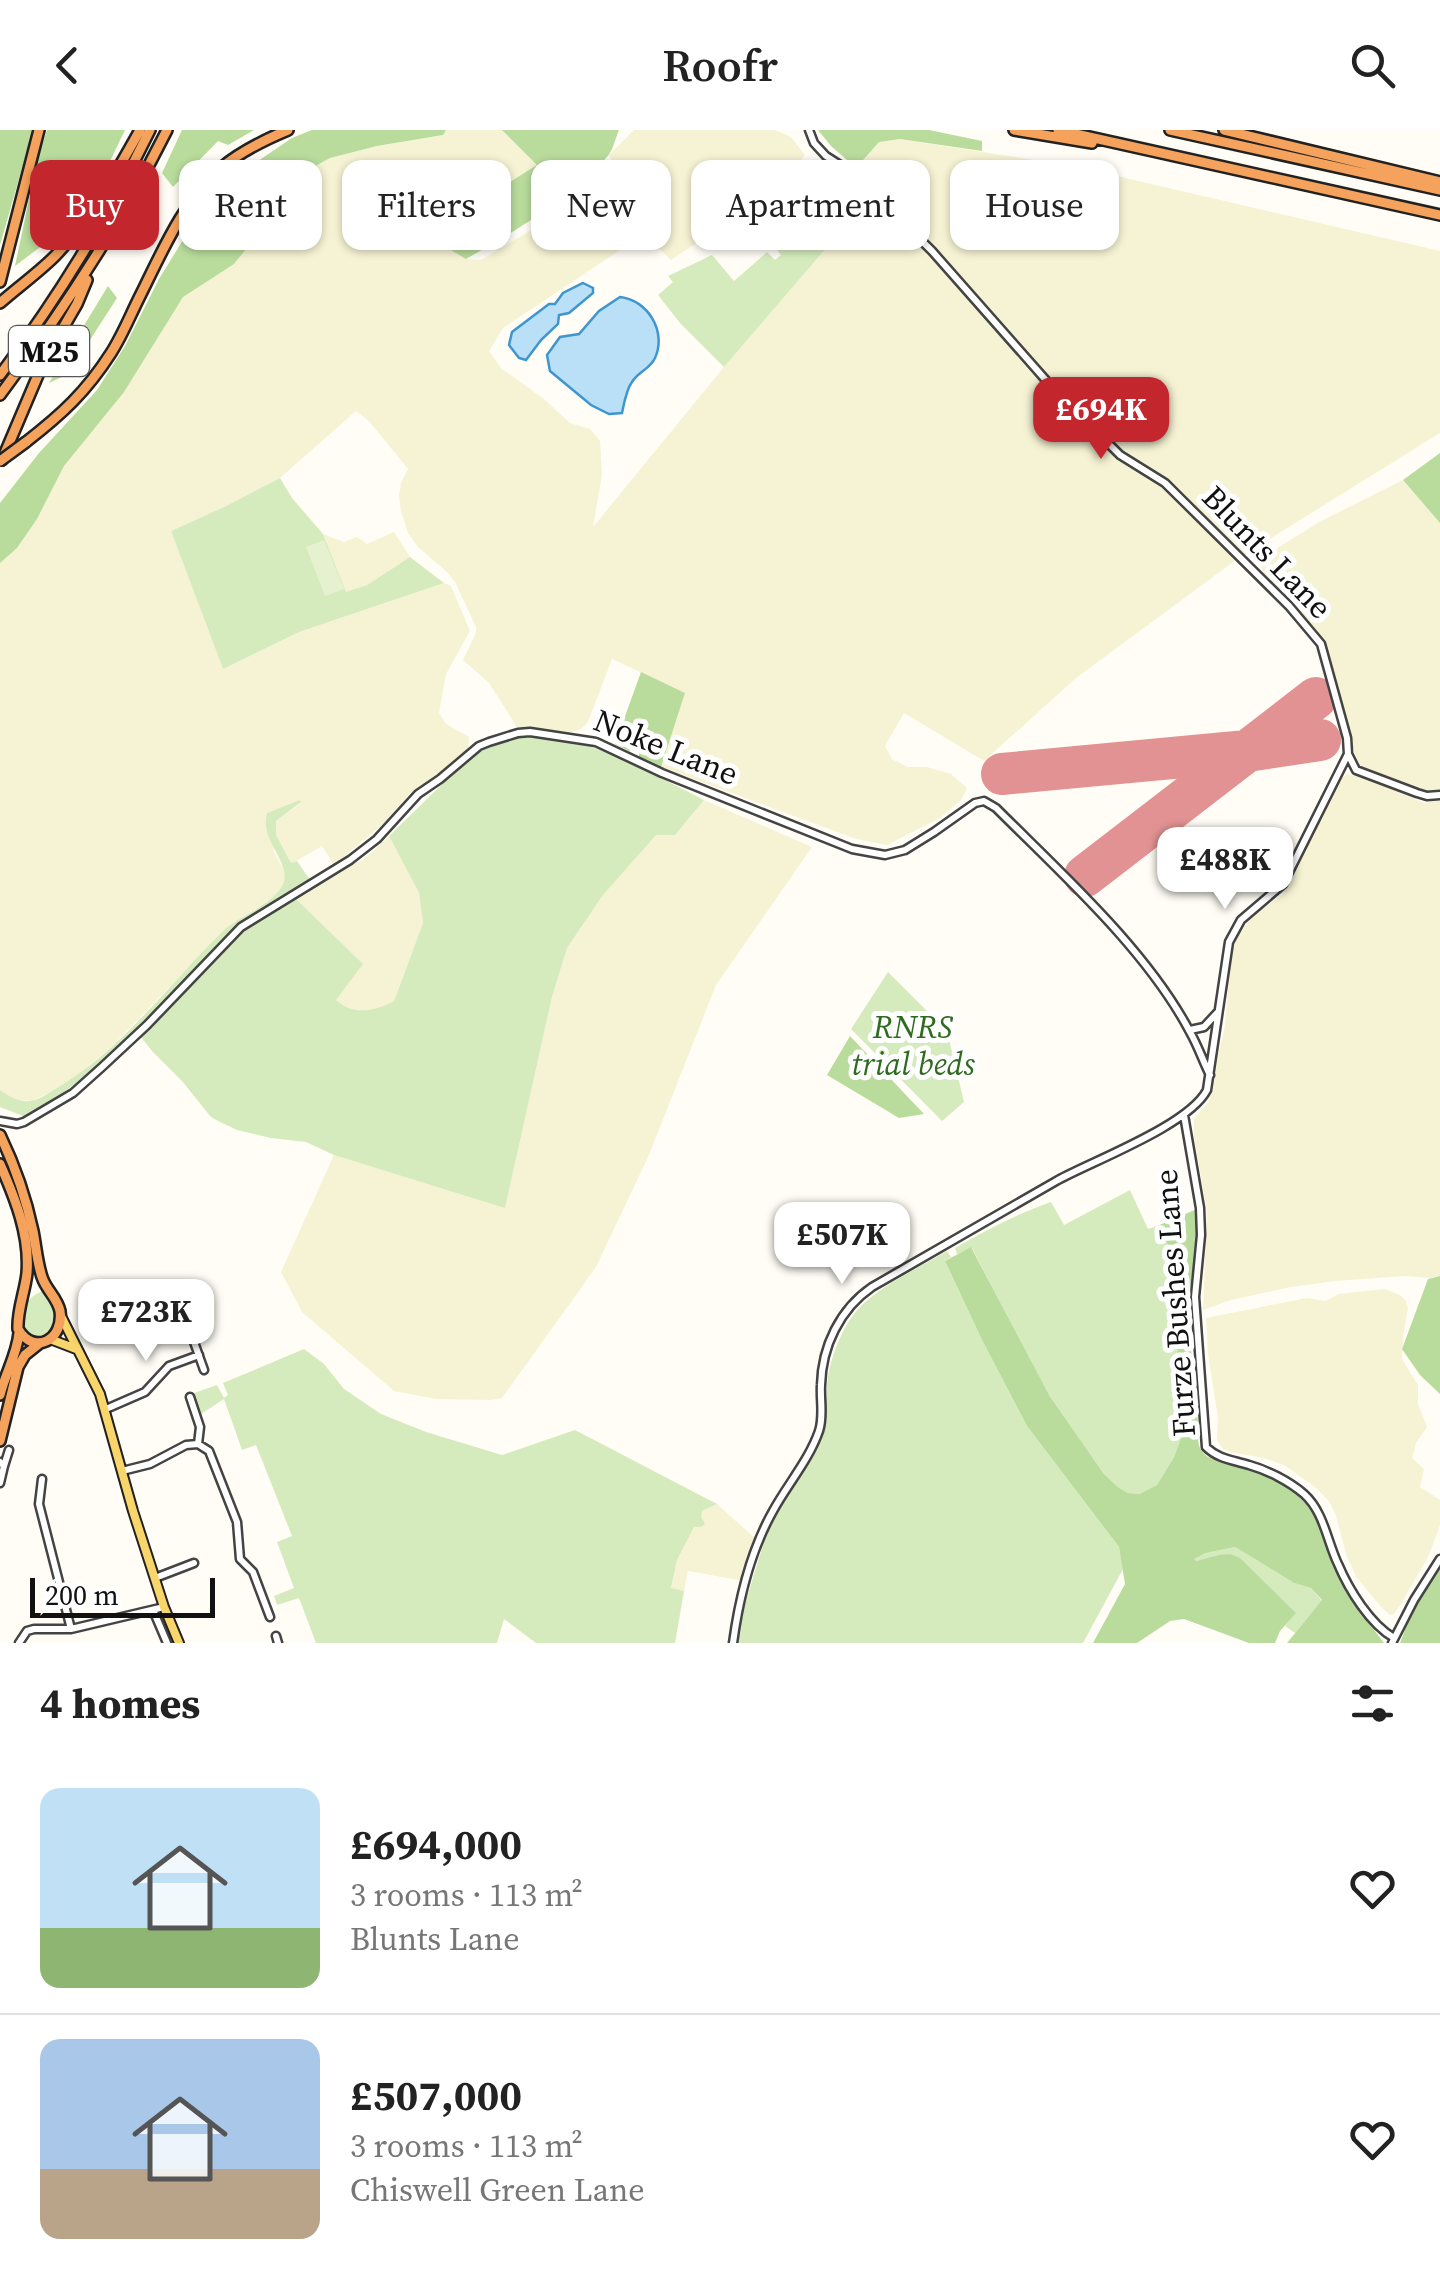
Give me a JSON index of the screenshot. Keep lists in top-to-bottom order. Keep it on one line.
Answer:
{"streets":{"highway":["M25"],"street":["Blunts Lane","Noke Lane","Furze Bushes Lane"]},"parks":["RNRS trial beds"],"scale_bar":"200 m","page":{"header":"Roofr","chip":["Buy","Rent","Filters","New","Apartment","House"],"price":["£694K","£488K","£507K","£723K"],"scale":"200 m","heading":"4 homes","list":[{"name":"£694,000","note":"3 rooms · 113 m² · Blunts Lane"},{"name":"£507,000","note":"3 rooms · 113 m² · Chiswell Green Lane"}]}}
